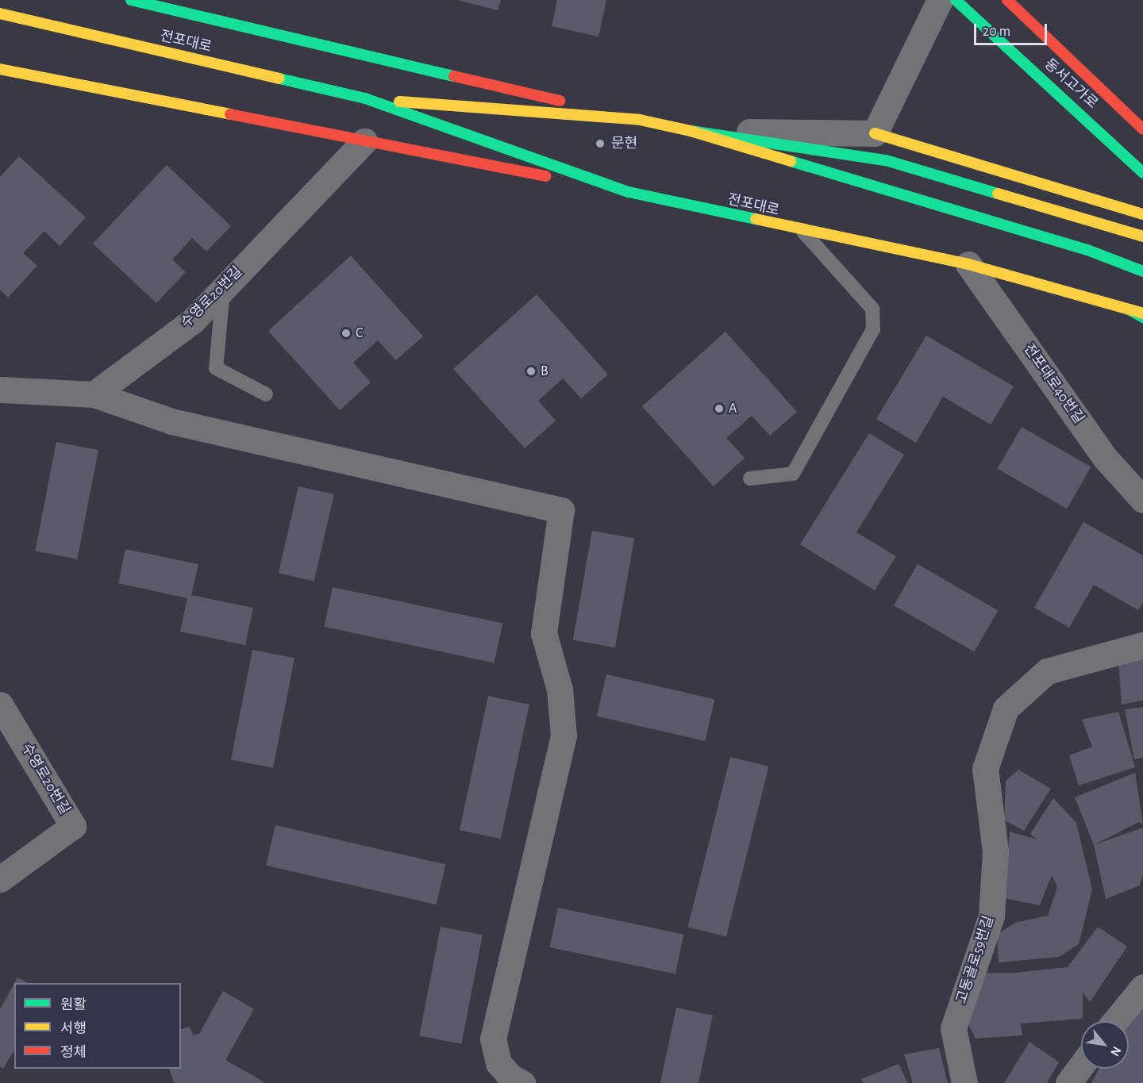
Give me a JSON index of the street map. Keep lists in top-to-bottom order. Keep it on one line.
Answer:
{"streets":{"main road":["전포대로","동서고가로"],"street":["수영로20번길","전포대로40번길","고동골로59번길"]},"crossings":[["전포대로","전포대로40번길"]],"places":["문현","C","B","A"],"legend":["원활","서행","정체"],"scale_bar":"20 m","north":"bottom right"}
